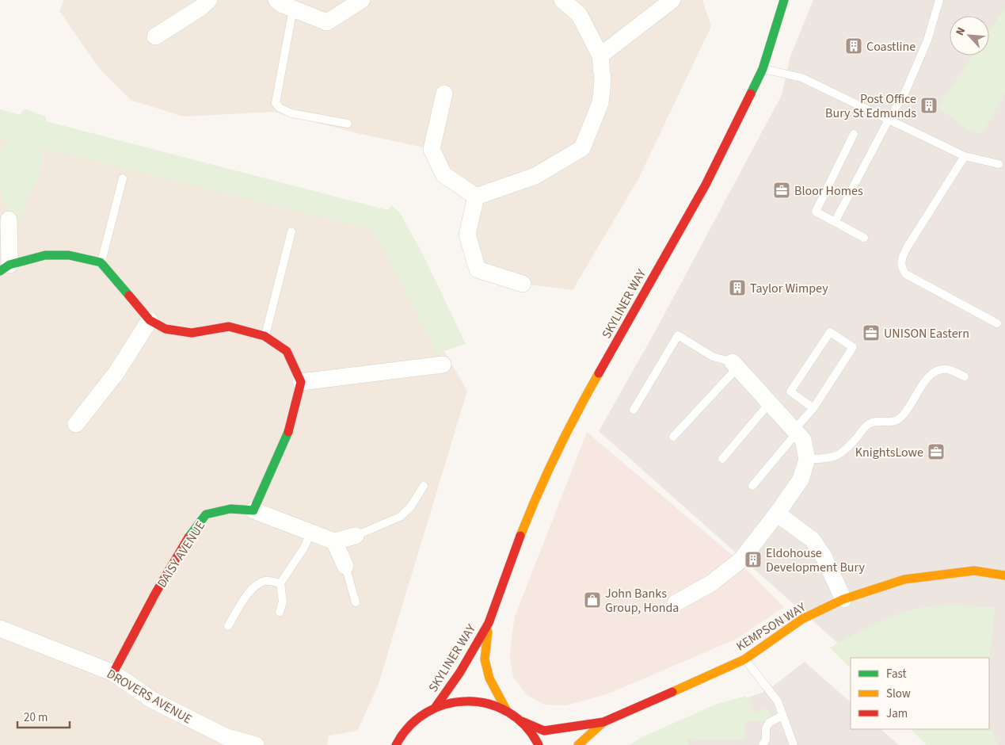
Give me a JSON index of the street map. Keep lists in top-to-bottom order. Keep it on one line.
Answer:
{"streets":{"street":["SKYLINER WAY","DAISY AVENUE","KEMPSON WAY","DROVERS AVENUE"]},"crossings":[["DAISY AVENUE","DROVERS AVENUE"]],"places":{"building":["Coastline","Post Office Bury St Edmunds","Taylor Wimpey","Eldohouse Development Bury"],"office":["Bloor Homes","UNISON Eastern","KnightsLowe"],"shop":["John Banks Group, Honda"]},"legend":["Fast","Slow","Jam"],"scale_bar":"20 m","north":"top left"}
